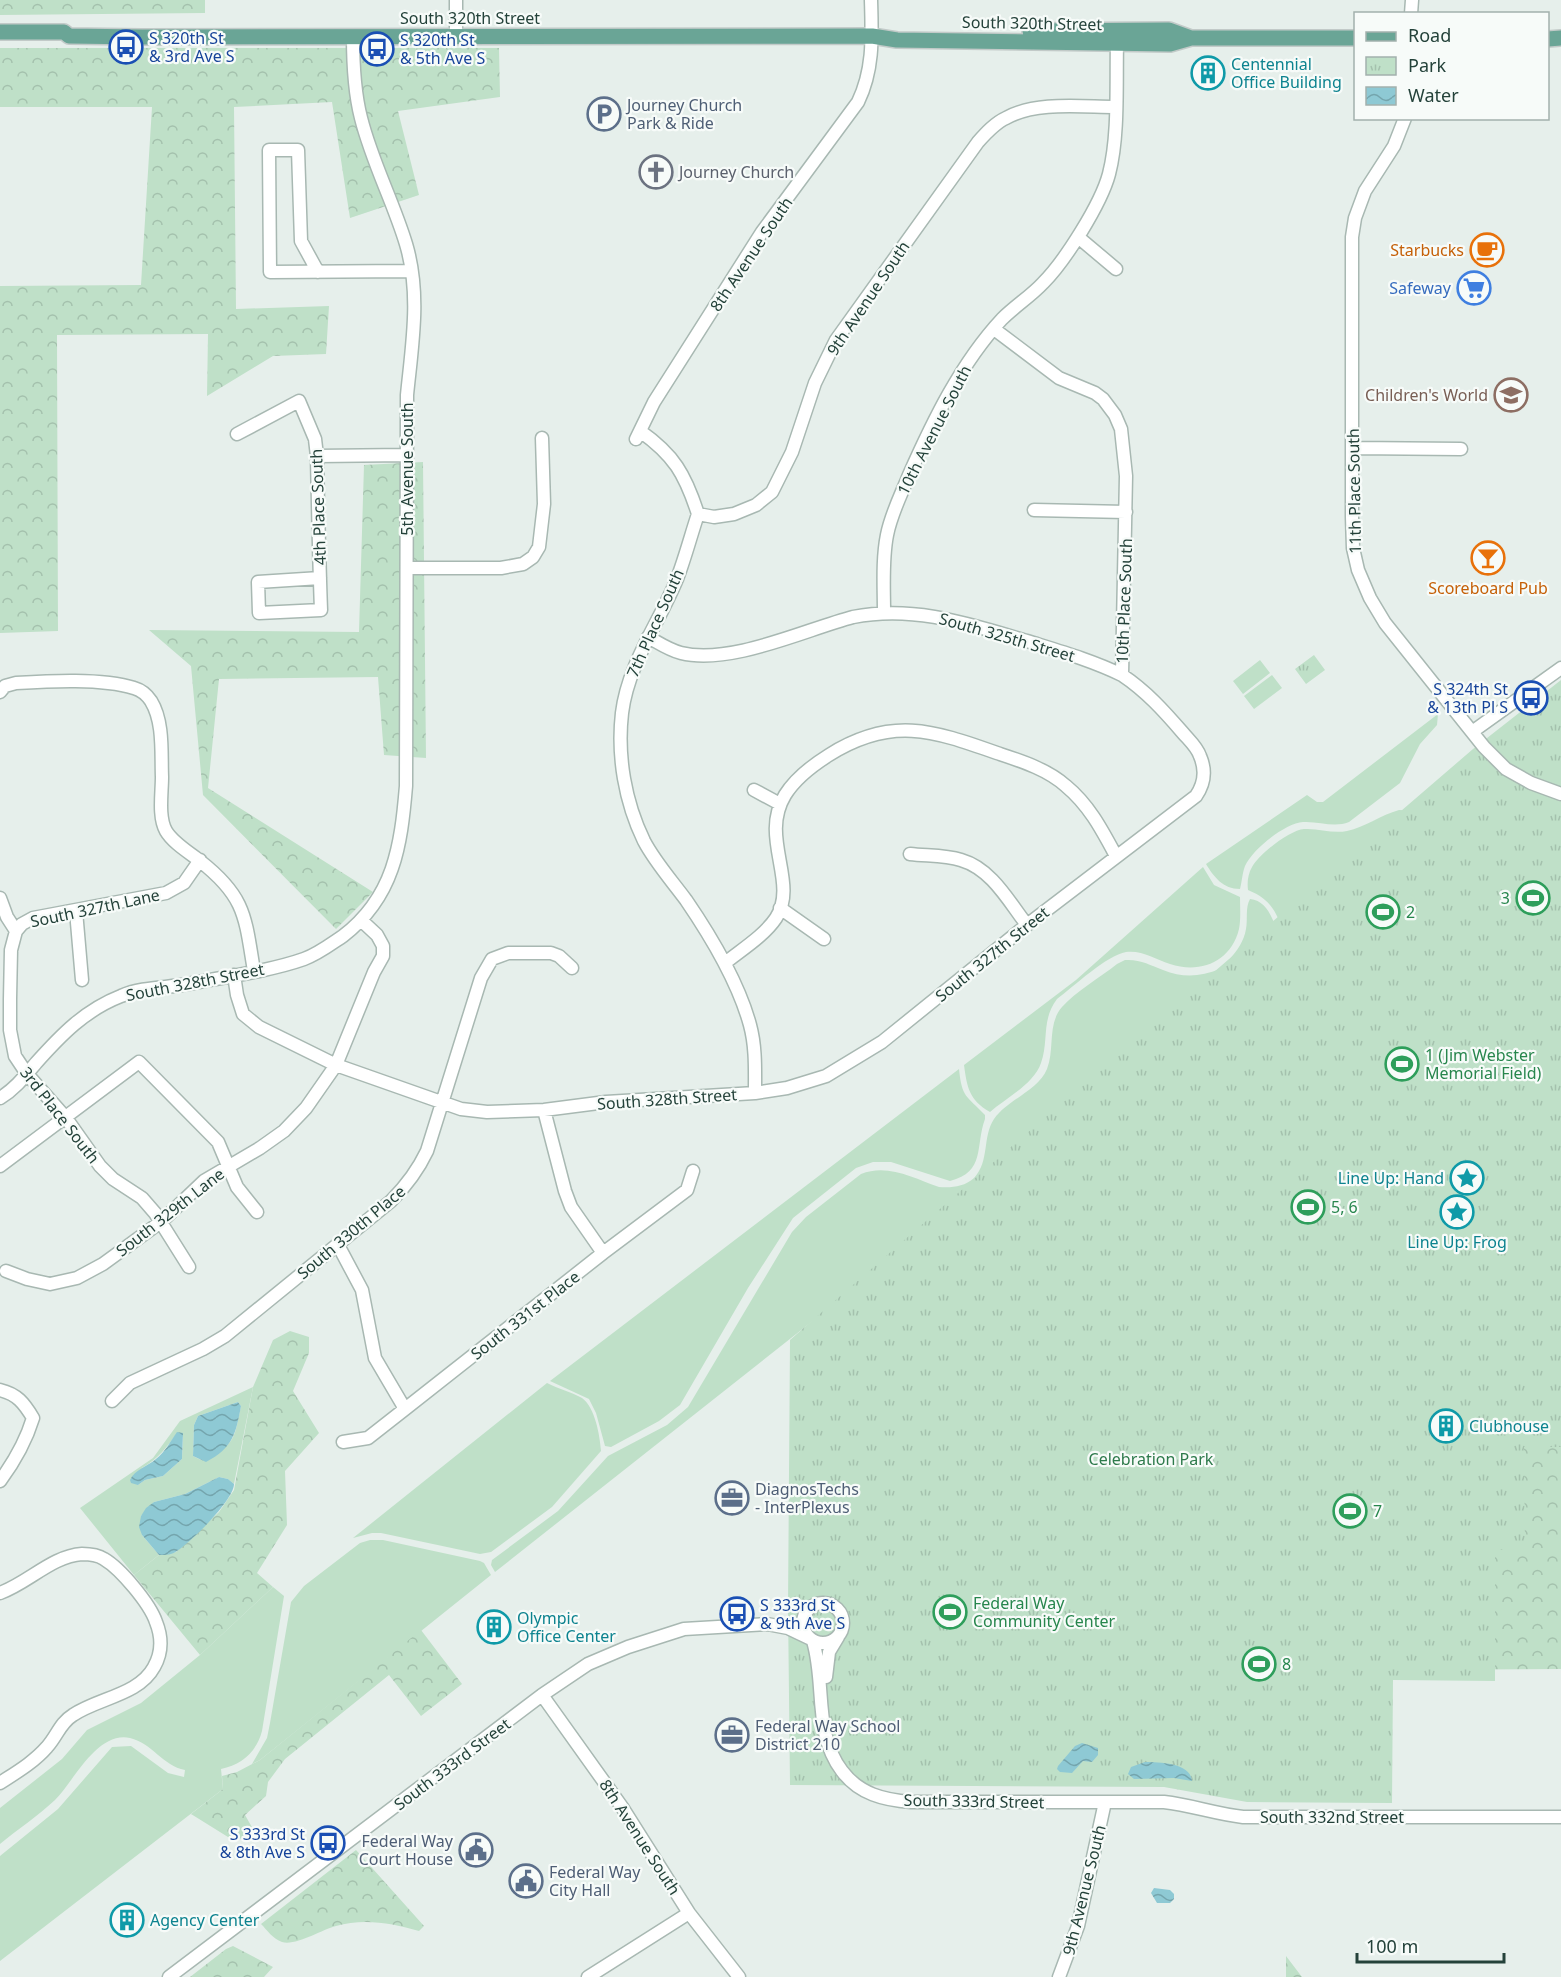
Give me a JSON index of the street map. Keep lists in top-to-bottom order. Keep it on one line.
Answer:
{"streets":{"main road":["South 320th Street"],"street":["8th Avenue South","9th Avenue South","10th Avenue South","5th Avenue South","11th Place South","4th Place South","10th Place South","7th Place South","South 325th Street","South 327th Lane","South 327th Street","South 328th Street","3rd Place South","South 329th Lane","South 330th Place","South 331st Place","South 333rd Street","South 332nd Street"]},"crossings":[["South 320th Street","8th Avenue South"],["South 320th Street","10th Avenue South"],["South 320th Street","5th Avenue South"],["8th Avenue South","9th Avenue South"],["8th Avenue South","7th Place South"],["8th Avenue South","South 333rd Street"],["9th Avenue South","10th Avenue South"],["9th Avenue South","7th Place South"],["9th Avenue South","South 333rd Street"],["9th Avenue South","South 332nd Street"],["10th Avenue South","10th Place South"],["10th Avenue South","South 325th Street"],["5th Avenue South","South 328th Street"],["10th Place South","South 325th Street"],["10th Place South","South 327th Street"],["7th Place South","South 325th Street"],["7th Place South","South 327th Street"],["7th Place South","South 328th Street"],["South 327th Lane","3rd Place South"],["South 327th Street","South 328th Street"],["South 328th Street","3rd Place South"],["South 328th Street","South 329th Lane"],["South 328th Street","South 330th Place"],["3rd Place South","South 329th Lane"],["South 333rd Street","South 332nd Street"]],"parks":["Celebration Park"],"places":{"bus stop":["S 320th St & 3rd Ave S","S 320th St & 5th Ave S","S 324th St & 13th Pl S","S 333rd St & 9th Ave S","S 333rd St & 8th Ave S"],"building":["Centennial Office Building","Clubhouse","Olympic Office Center","Agency Center"],"parking":["Journey Church Park & Ride"],"church":["Journey Church"],"cafe":["Starbucks"],"supermarket":["Safeway"],"school or university":["Children's World"],"bar":["Scoreboard Pub"],"sports":["3","2","1 (Jim Webster Memorial Field)","5, 6","7","Federal Way Community Center","8"],"place":["Line Up: Hand","Line Up: Frog"],"office":["DiagnosTechs - InterPlexus","Federal Way School District 210"],"public building":["Federal Way Court House","Federal Way City Hall"]},"legend":["Road","Park","Water"],"scale_bar":"100 m"}
